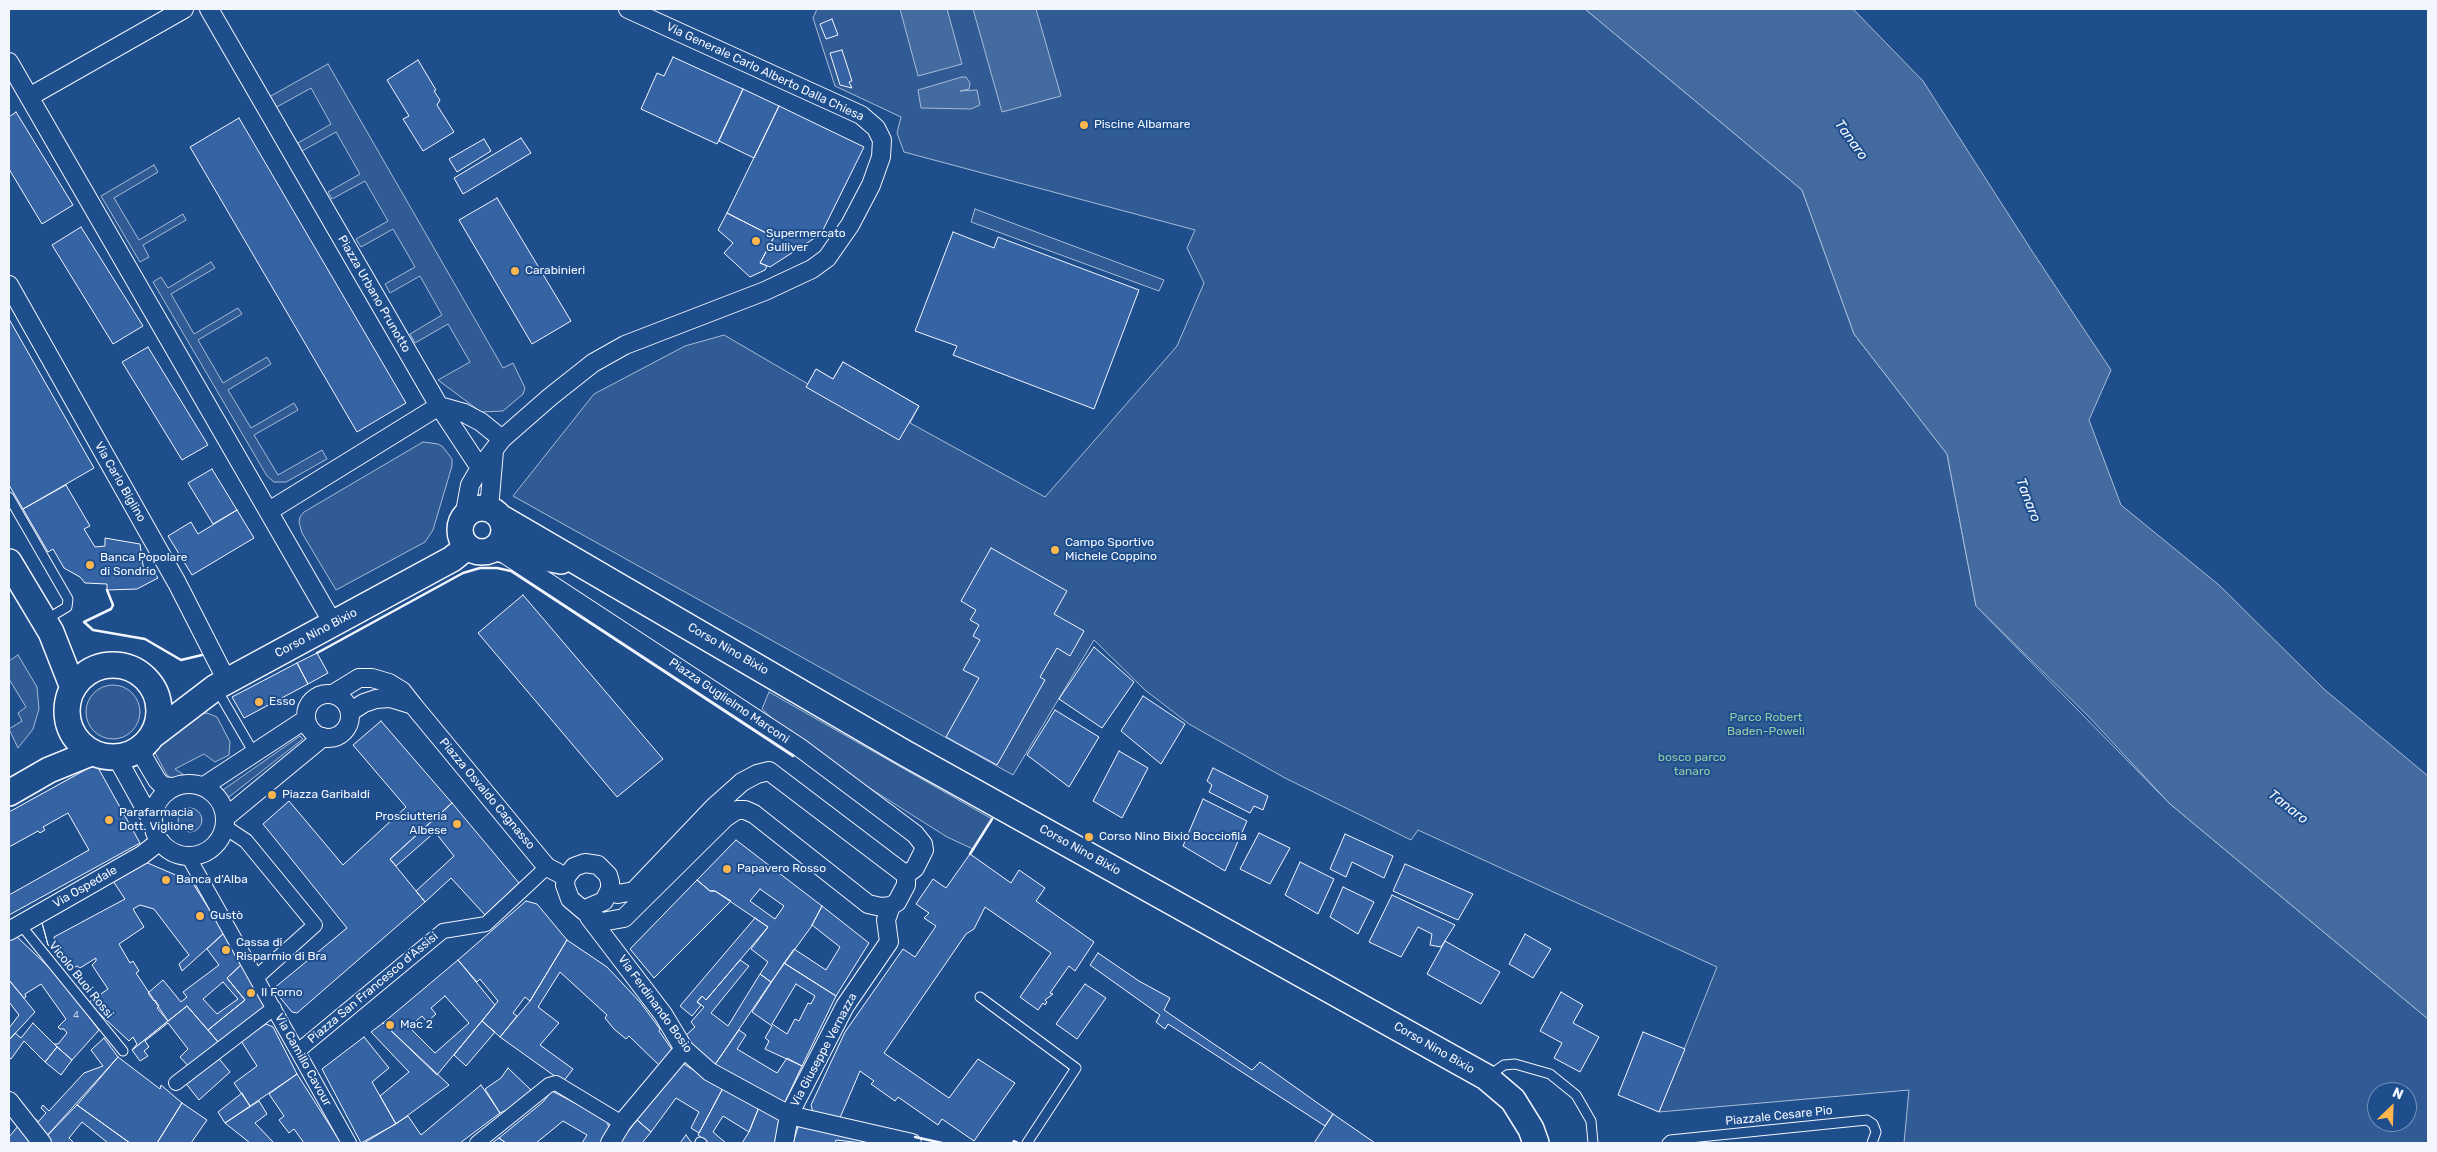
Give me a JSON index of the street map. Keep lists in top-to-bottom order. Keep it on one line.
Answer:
{"streets":{"main road":["Corso Nino Bixio"],"street":["Via Generale Carlo Alberto Dalla Chiesa","Piazza Urbano Prunotto","Via Carlo Biglino","Piazza Guglielmo Marconi","Piazza Osvaldo Cagnasso","Via Ospedale","Piazza San Francesco d'Assisi","Via Ferdinando Bosio","Via Giuseppe Vernazza","Via Camillo Cavour"],"lane":["Vicolo Buoi Rossi","Piazzale Cesare Pio"]},"crossings":[["Via Generale Carlo Alberto Dalla Chiesa","Piazza Urbano Prunotto"],["Via Generale Carlo Alberto Dalla Chiesa","Corso Nino Bixio"],["Via Generale Carlo Alberto Dalla Chiesa","Piazza Guglielmo Marconi"],["Via Carlo Biglino","Corso Nino Bixio"],["Corso Nino Bixio","Piazza Guglielmo Marconi"],["Piazza Guglielmo Marconi","Via Giuseppe Vernazza"],["Piazza Osvaldo Cagnasso","Piazza San Francesco d'Assisi"],["Piazza Osvaldo Cagnasso","Via Ferdinando Bosio"],["Via Ospedale","Vicolo Buoi Rossi"],["Via Ospedale","Via Camillo Cavour"],["Piazza San Francesco d'Assisi","Via Camillo Cavour"],["Via Ferdinando Bosio","Via Giuseppe Vernazza"]],"water":["Tanaro"],"parks":["Parco Robert Baden-Powell","bosco parco tanaro"],"places":["Piscine Albamare","Supermercato Gulliver","Carabinieri","Campo Sportivo Michele Coppino","Banca Popolare di Sondrio","Esso","Piazza Garibaldi","Parafarmacia Dott. Viglione","Prosciutteria Albese","Corso Nino Bixio Bocciofila","Papavero Rosso","Banca d'Alba","Gustò","Cassa di Risparmio di Bra","Il Forno","Mac 2"],"house_numbers":["4"],"north":"top right"}
